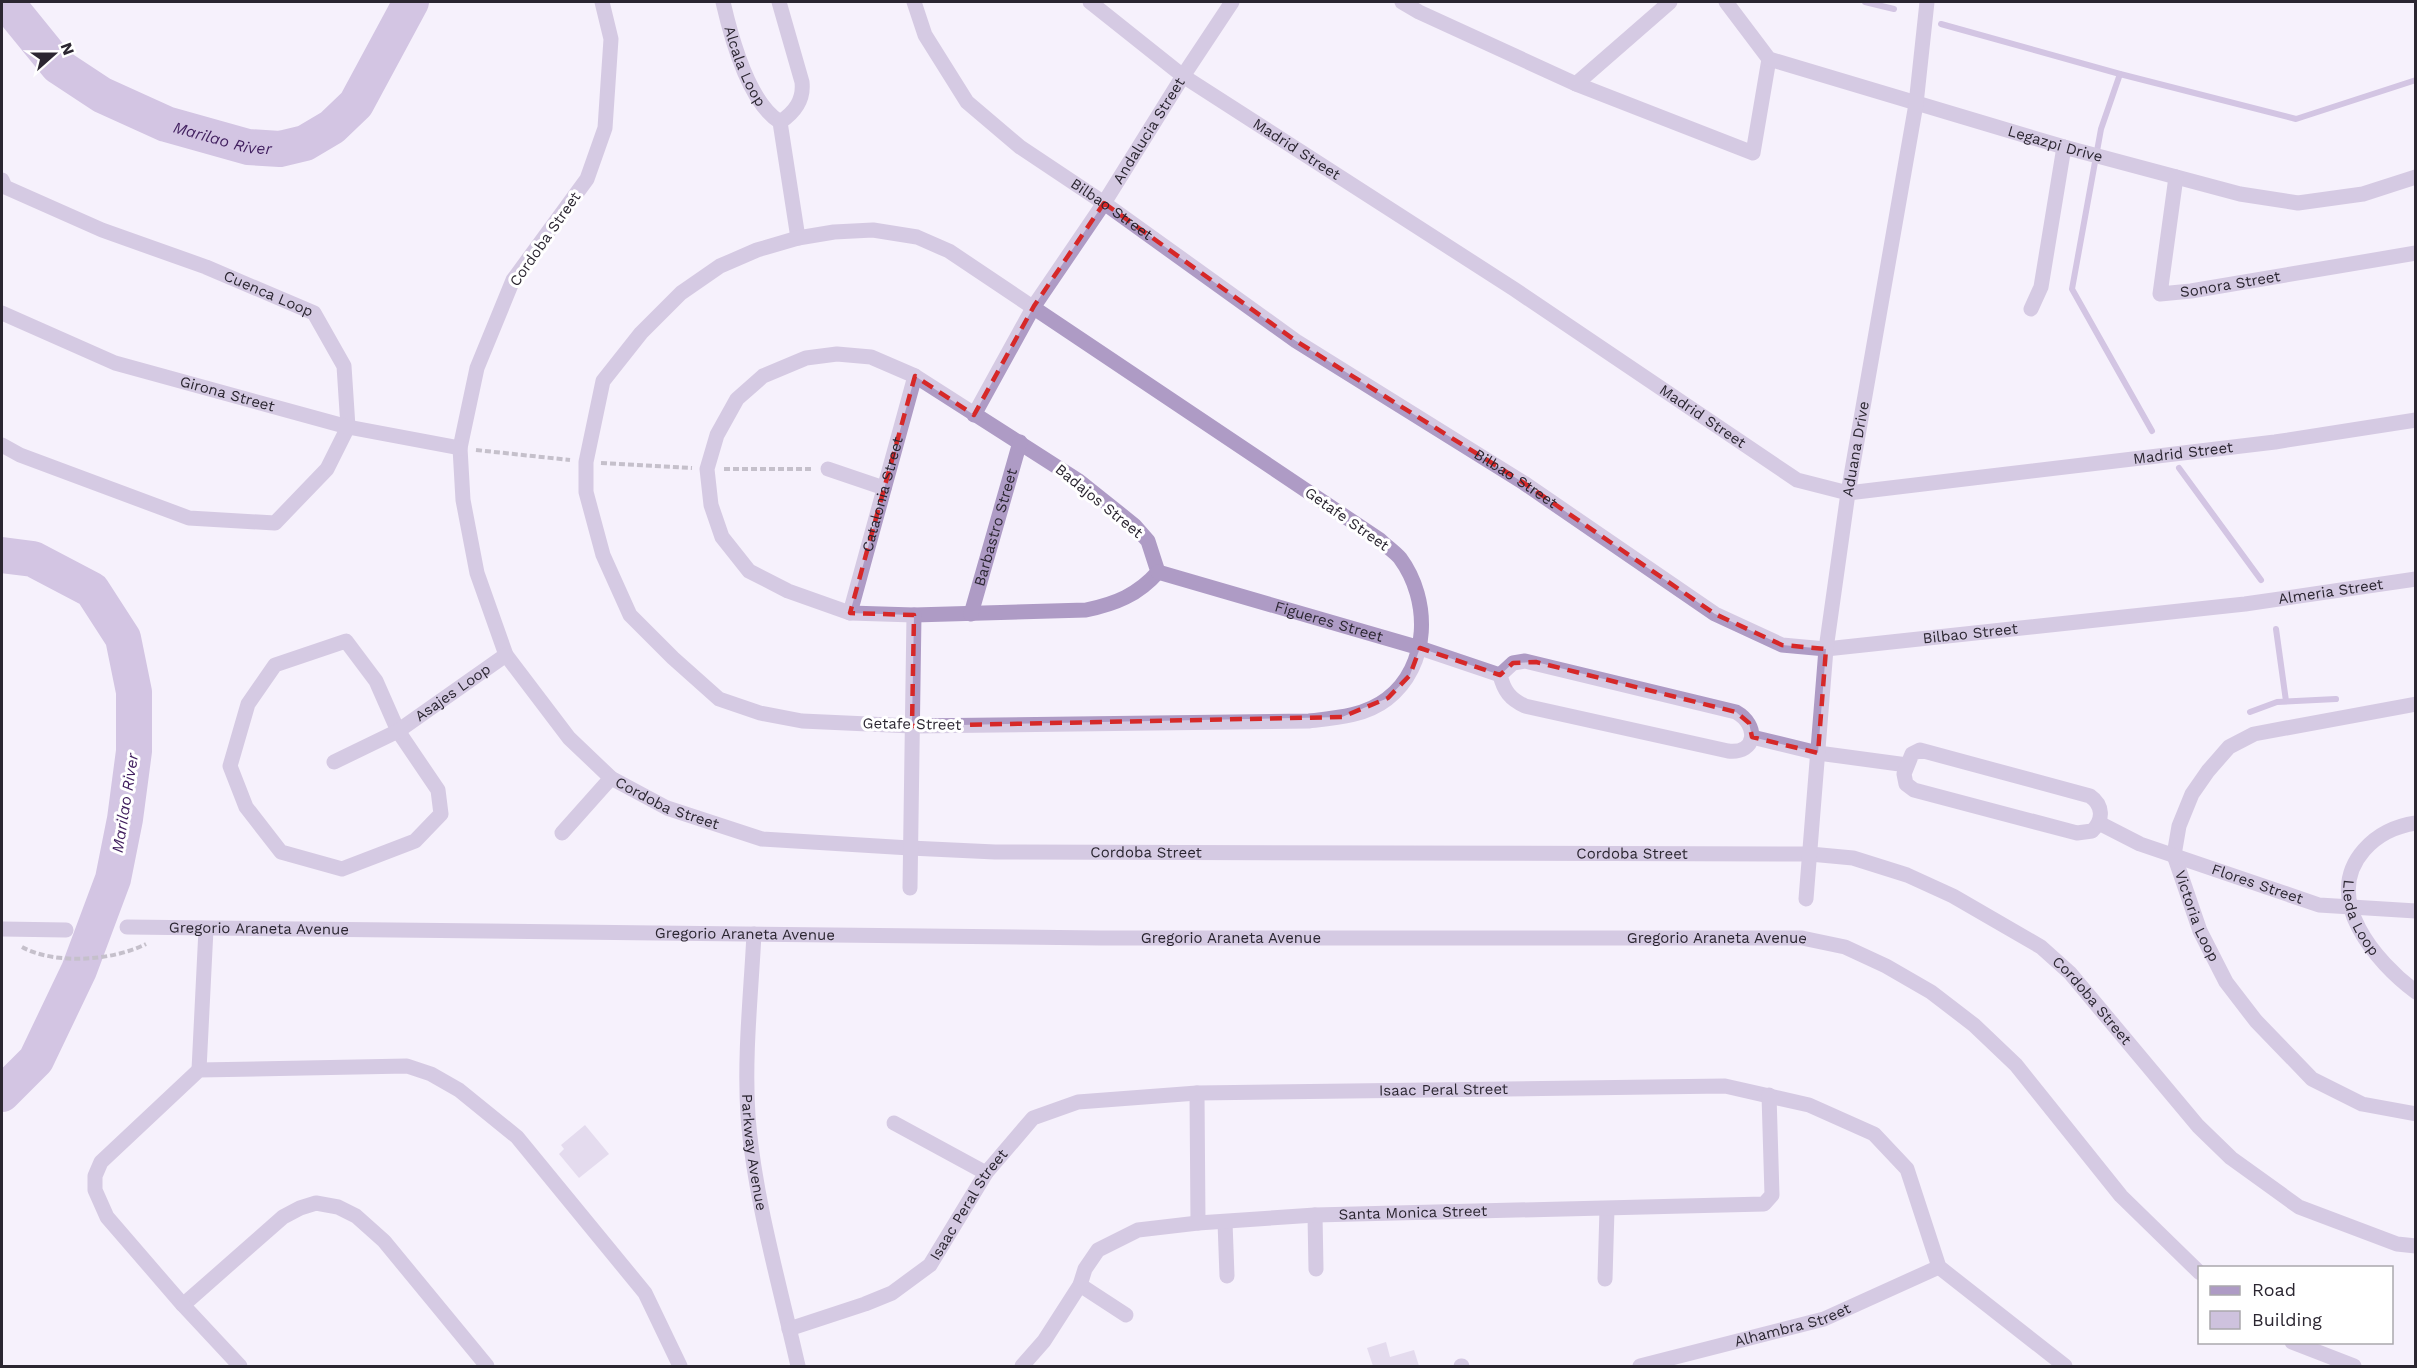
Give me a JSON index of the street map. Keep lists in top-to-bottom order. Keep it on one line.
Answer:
{"streets":{"street":["Alcala Loop","Andalucia Street","Legazpi Drive","Madrid Street","Bilbao Street","Cordoba Street","Sonora Street","Cuenca Loop","Girona Street","Aduana Drive","Catalonia Street","Badajos Street","Getafe Street","Barbastro Street","Almeria Street","Figueres Street","Asajes Loop","Flores Street","Lleda Loop","Victoria Loop","Gregorio Araneta Avenue","Isaac Peral Street","Parkway Avenue","Santa Monica Street","Alhambra Street"]},"crossings":[["Andalucia Street","Madrid Street"],["Andalucia Street","Bilbao Street"],["Andalucia Street","Badajos Street"],["Andalucia Street","Getafe Street"],["Legazpi Drive","Sonora Street"],["Legazpi Drive","Aduana Drive"],["Madrid Street","Aduana Drive"],["Bilbao Street","Aduana Drive"],["Bilbao Street","Almeria Street"],["Cordoba Street","Girona Street"],["Cordoba Street","Aduana Drive"],["Cordoba Street","Asajes Loop"],["Cuenca Loop","Girona Street"],["Catalonia Street","Badajos Street"],["Badajos Street","Barbastro Street"],["Badajos Street","Figueres Street"],["Getafe Street","Figueres Street"],["Flores Street","Lleda Loop"],["Flores Street","Victoria Loop"],["Gregorio Araneta Avenue","Parkway Avenue"],["Isaac Peral Street","Parkway Avenue"],["Isaac Peral Street","Santa Monica Street"],["Isaac Peral Street","Alhambra Street"]],"water":["Marilao River"],"legend":["Road","Building"],"north":"right"}
